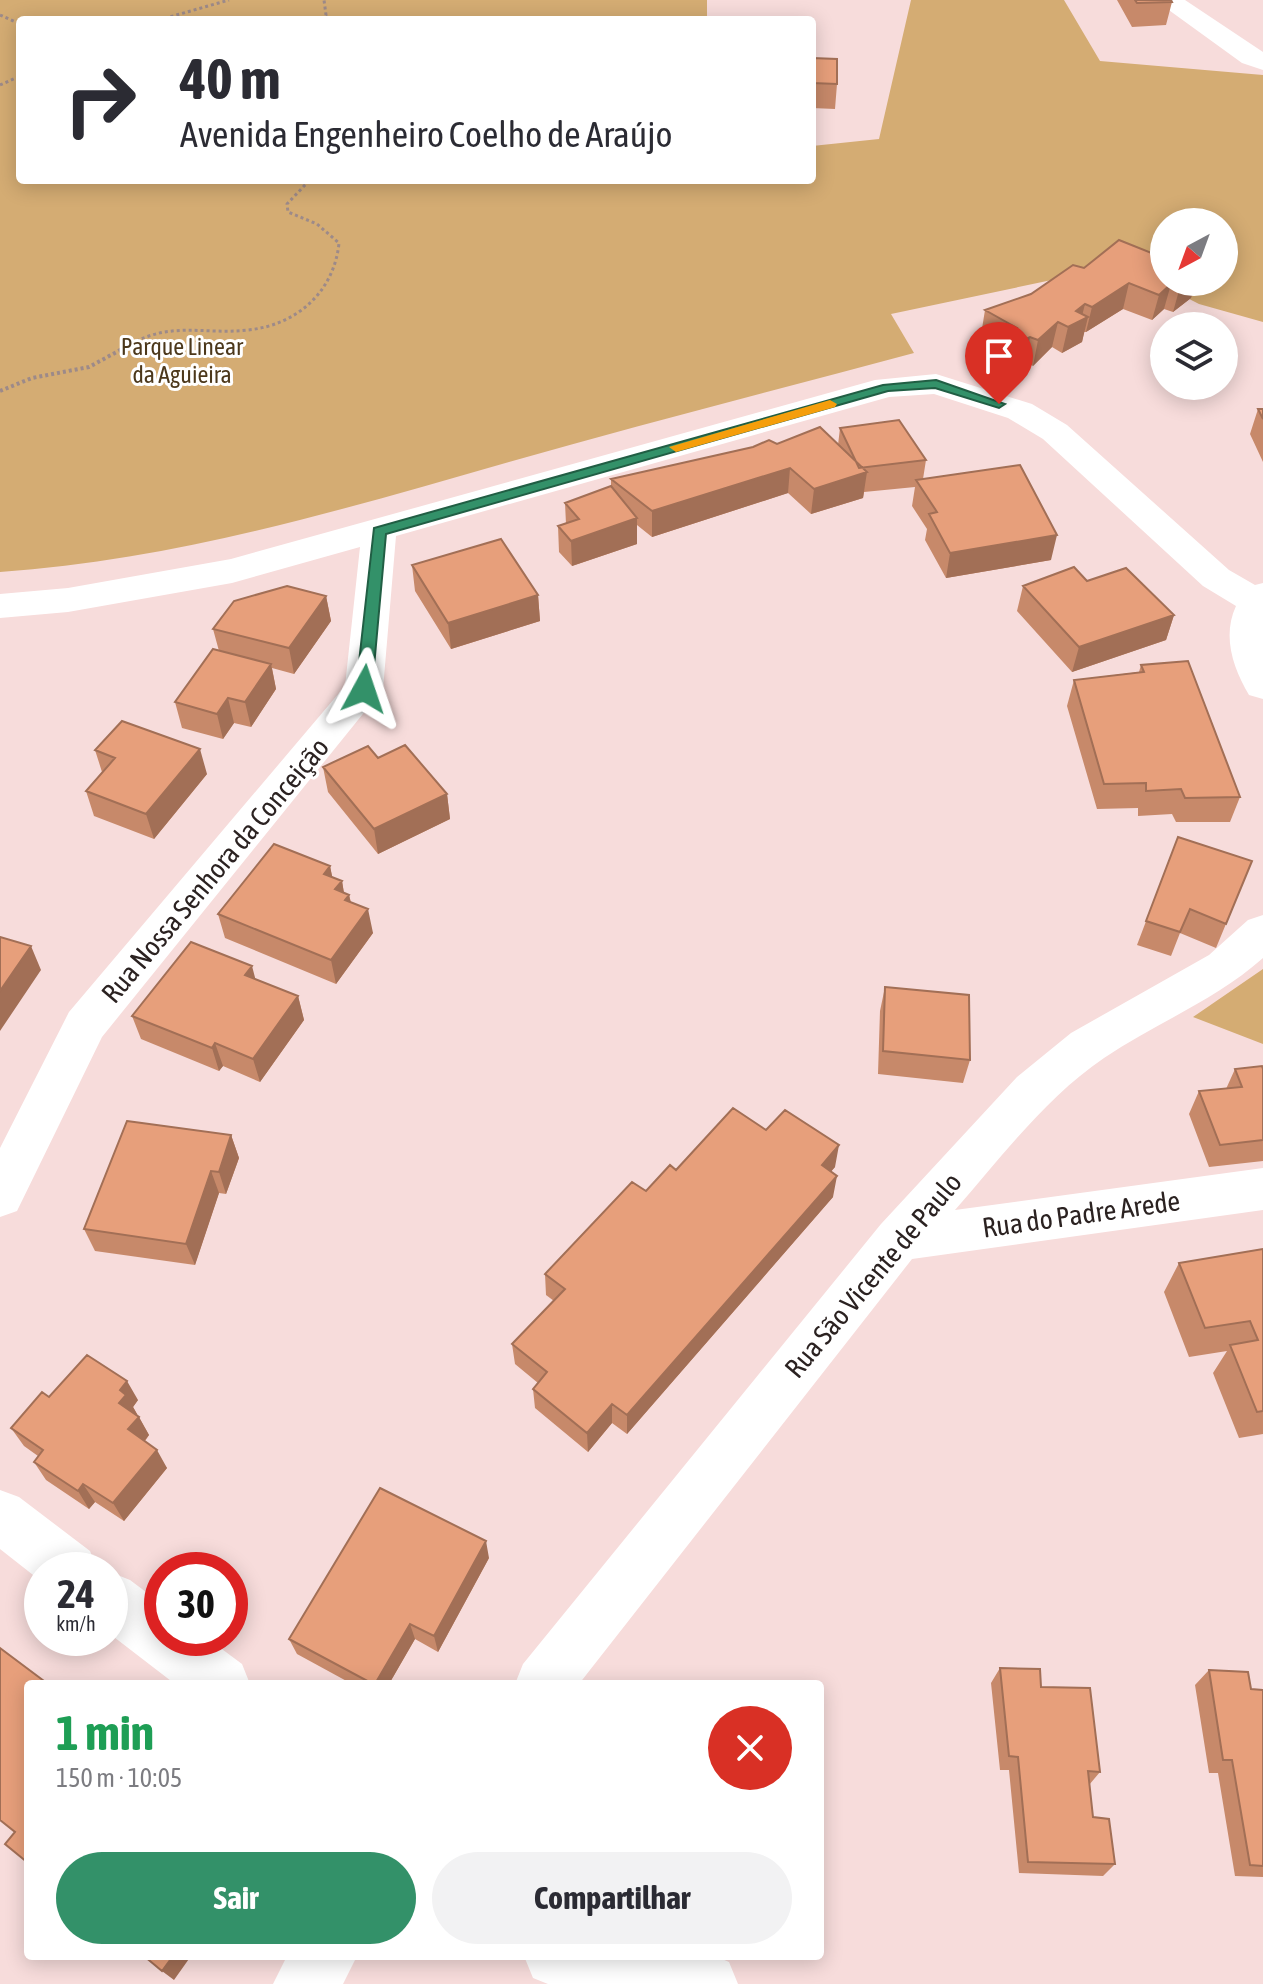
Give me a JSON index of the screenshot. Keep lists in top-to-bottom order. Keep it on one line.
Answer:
{"streets":{"street":["Rua Nossa Senhora da Conceição","Rua do Padre Arede","Rua São Vicente de Paulo"]},"crossings":[["Rua do Padre Arede","Rua São Vicente de Paulo"]],"parks":["Parque Linear da Aguieira"],"north":"bottom left","page":{"turn":["40 m","Avenida Engenheiro Coelho de Araújo"],"speed":"24 km/h","limit":"30","heading":["1 min","150 m · 10:05"],"buttons":["Sair","Compartilhar"]}}
